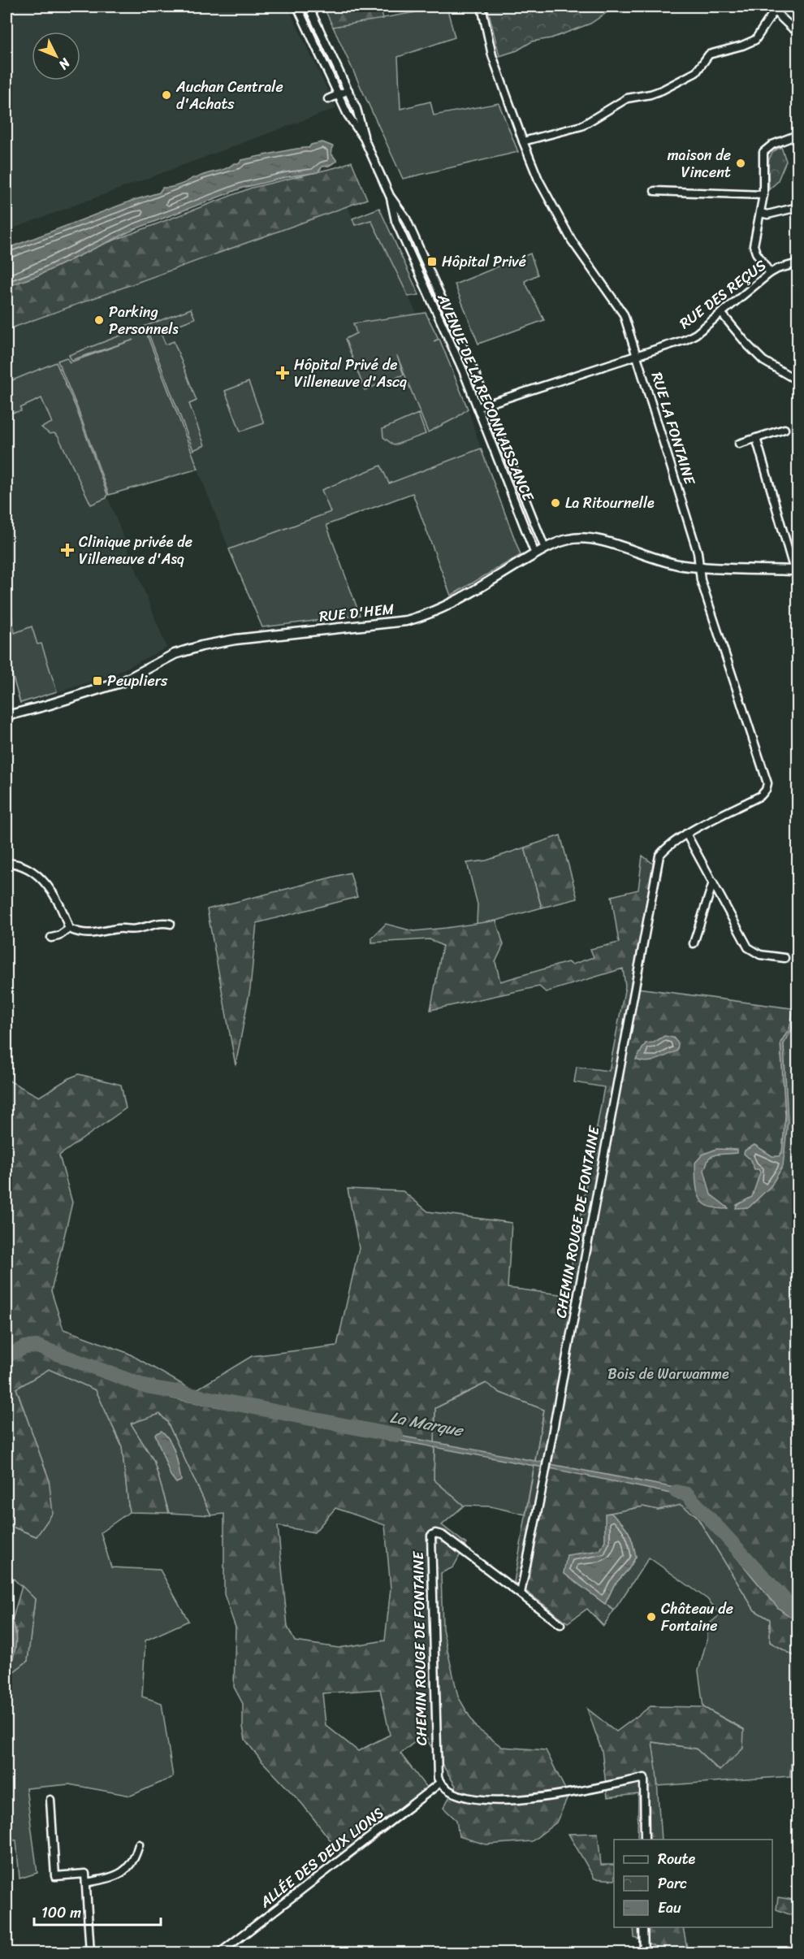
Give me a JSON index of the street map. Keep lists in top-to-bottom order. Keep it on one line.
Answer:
{"streets":{"street":["RUE DES REÇUS","AVENUE DE LA RECONNAISSANCE","RUE LA FONTAINE","RUE D'HEM","CHEMIN ROUGE DE FONTAINE","ALLÉE DES DEUX LIONS"]},"crossings":[["RUE DES REÇUS","AVENUE DE LA RECONNAISSANCE"],["RUE DES REÇUS","RUE LA FONTAINE"],["AVENUE DE LA RECONNAISSANCE","RUE D'HEM"],["RUE LA FONTAINE","RUE D'HEM"],["RUE LA FONTAINE","CHEMIN ROUGE DE FONTAINE"],["CHEMIN ROUGE DE FONTAINE","ALLÉE DES DEUX LIONS"]],"water":["La Marque"],"parks":["Bois de Warwamme"],"places":{"other":["Auchan Centrale d'Achats","maison de Vincent","Parking Personnels","La Ritournelle","Château de Fontaine"],"transit":["Hôpital Privé","Peupliers"],"health":["Hôpital Privé de Villeneuve d'Ascq","Clinique privée de Villeneuve d'Asq"]},"legend":["Route","Parc","Eau"],"scale_bar":"100 m","north":"bottom right"}
